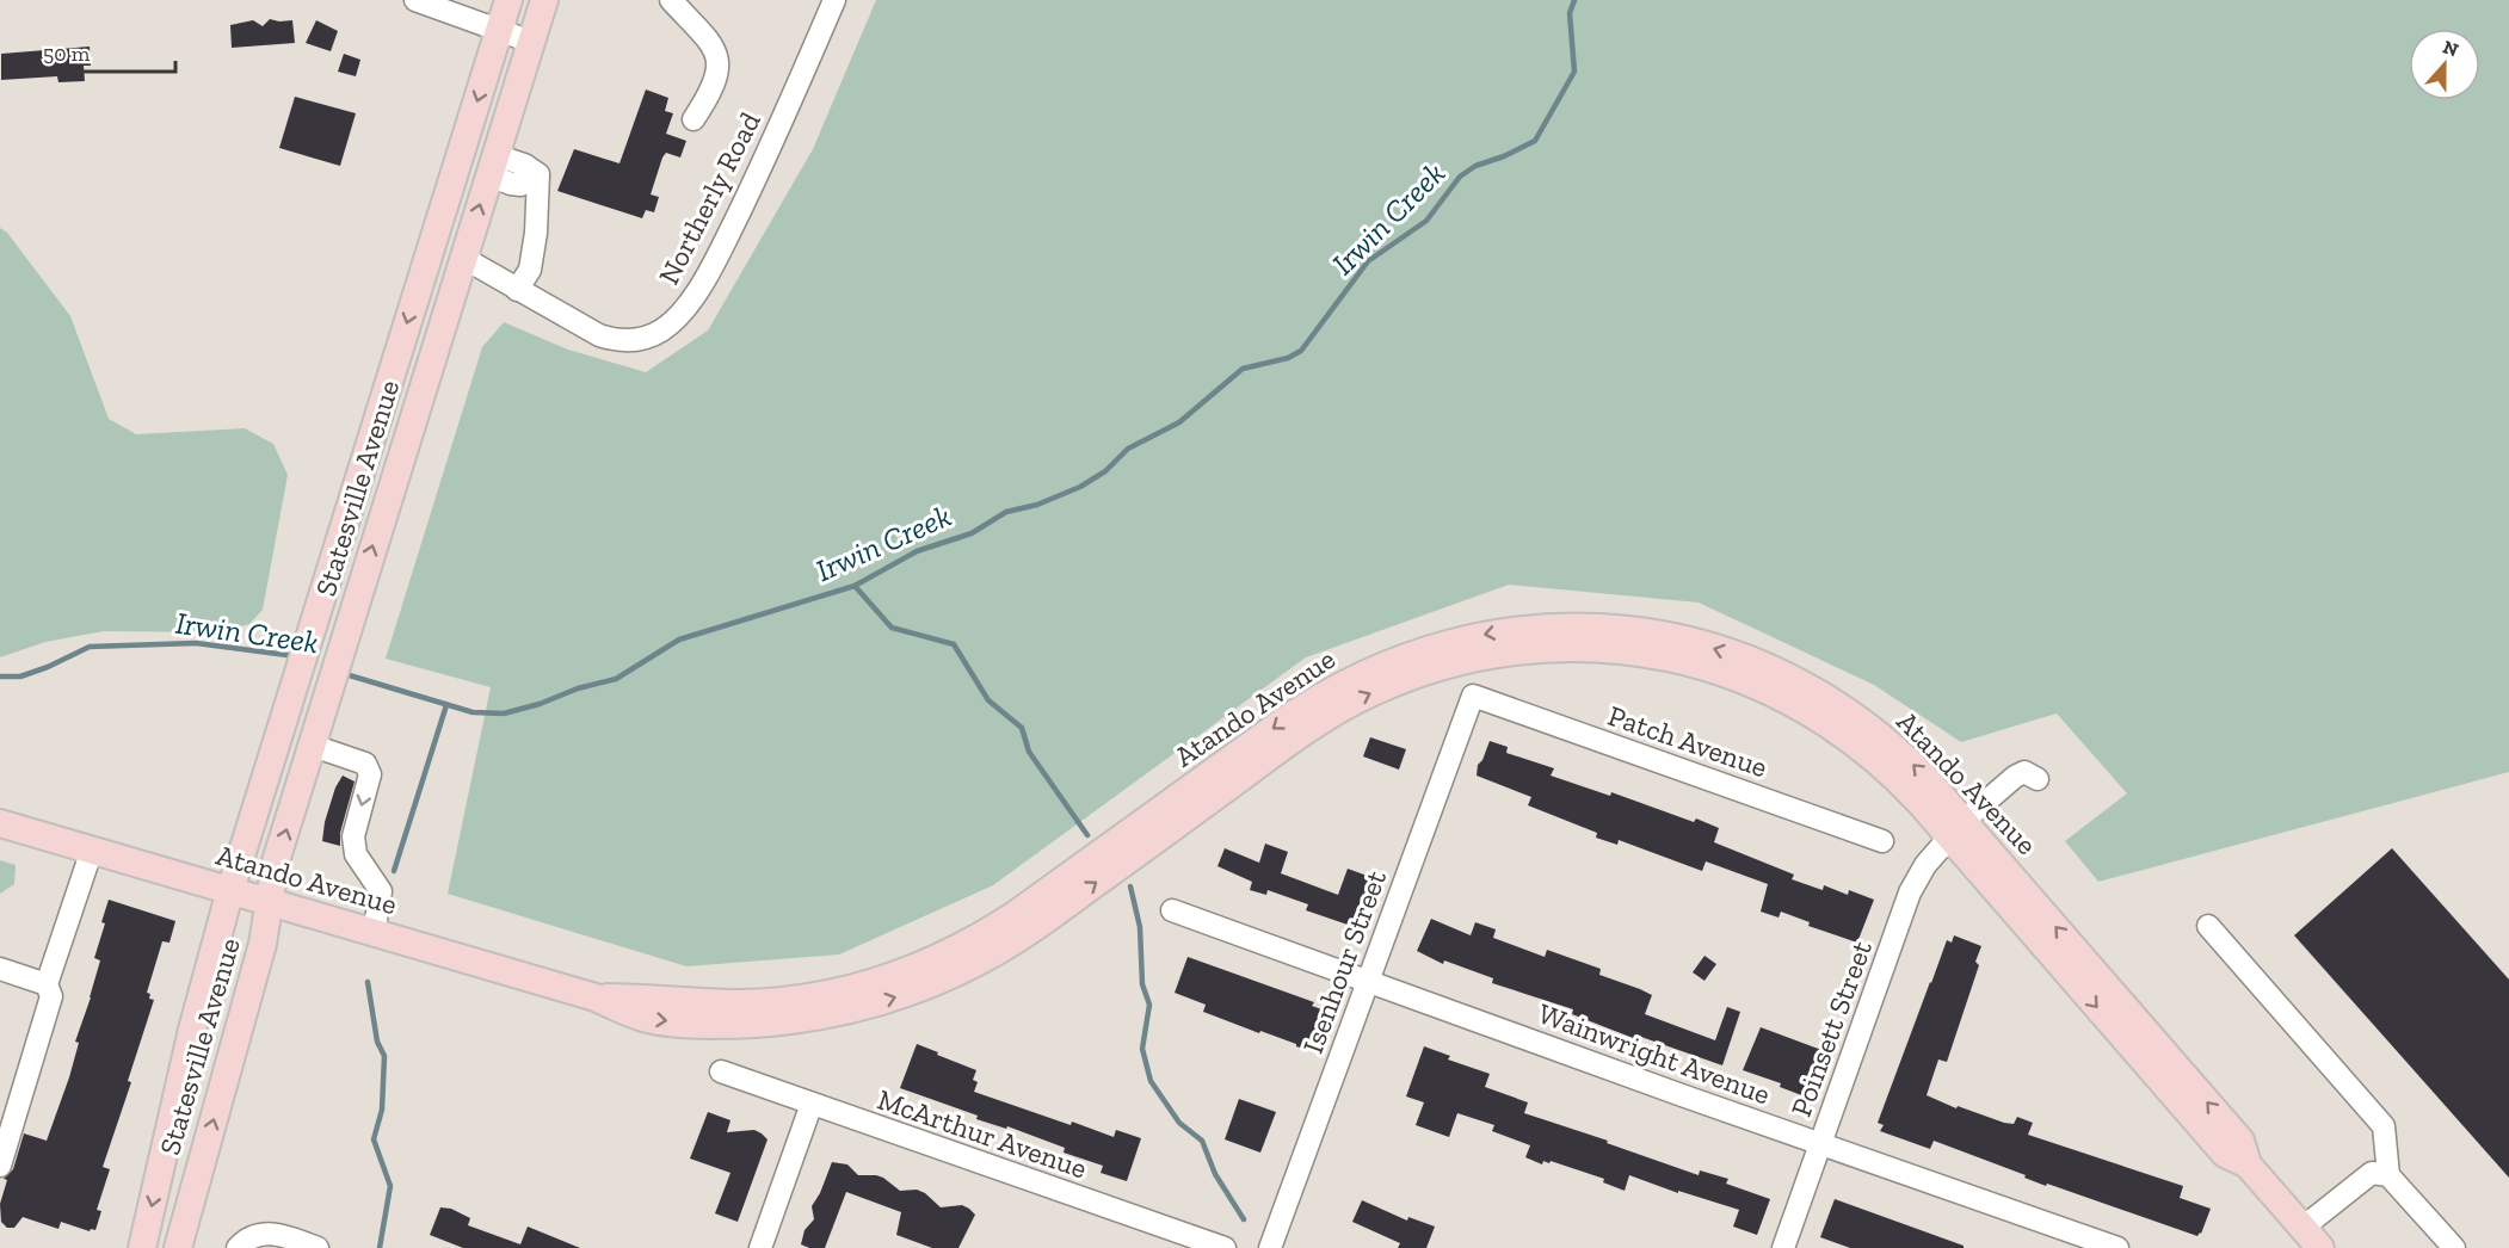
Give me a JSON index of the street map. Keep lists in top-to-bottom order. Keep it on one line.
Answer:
{"streets":{"main road":["Statesville Avenue","Atando Avenue"],"street":["Northerly Road","Patch Avenue","Isenhour Street","Poinsett Street","Wainwright Avenue","McArthur Avenue"]},"crossings":[["Northerly Road","Statesville Avenue"],["Statesville Avenue","Atando Avenue"],["Atando Avenue","Poinsett Street"],["Patch Avenue","Isenhour Street"],["Isenhour Street","Wainwright Avenue"],["Poinsett Street","Wainwright Avenue"]],"water":["Irwin Creek"],"scale_bar":"50 m","north":"top"}
